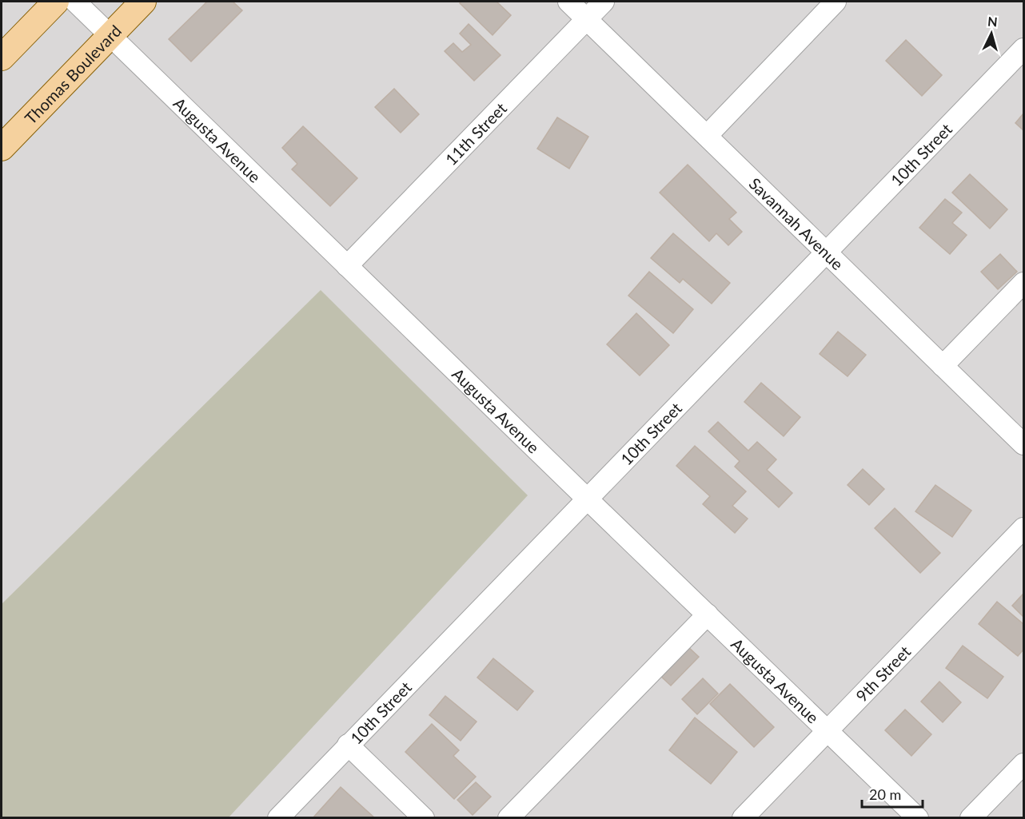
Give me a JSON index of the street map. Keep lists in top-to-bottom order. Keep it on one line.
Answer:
{"streets":{"main road":["Thomas Boulevard"],"street":["11th Street","Augusta Avenue","10th Street","Savannah Avenue","9th Street"]},"crossings":[["Thomas Boulevard","Augusta Avenue"],["11th Street","Augusta Avenue"],["11th Street","Savannah Avenue"],["Augusta Avenue","10th Street"],["Augusta Avenue","9th Street"],["10th Street","Savannah Avenue"]],"scale_bar":"20 m","north":"top"}
